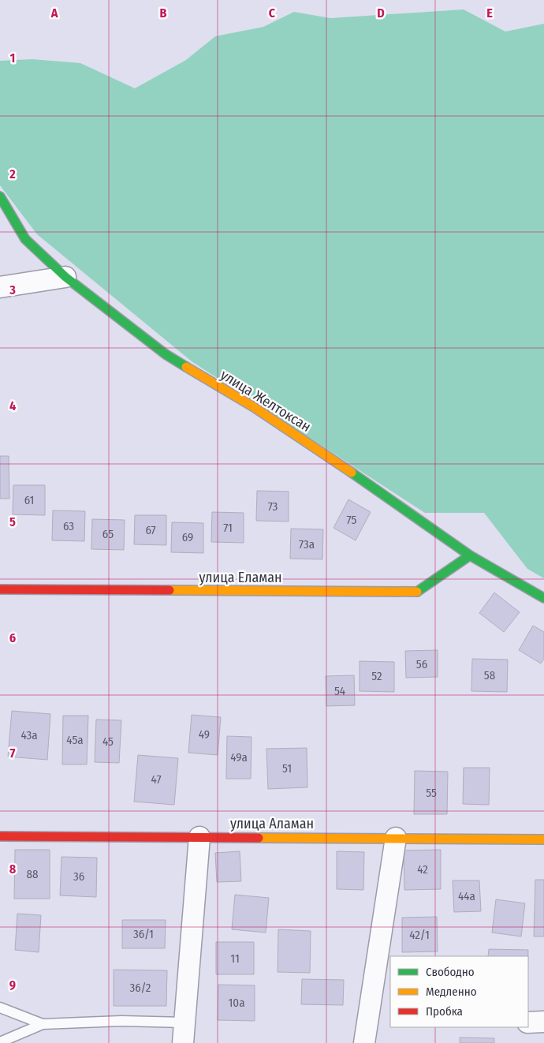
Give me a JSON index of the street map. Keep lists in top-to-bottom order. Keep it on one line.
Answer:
{"streets":{"street":["улица Желтоксан","улица Еламан","улица Аламан"]},"crossings":[["улица Желтоксан","улица Еламан"]],"house_numbers":["61","73","75","63","71","67","65","69","73а","56","58","52","54","49","43а","45а","45","49а","51","47","55","42","88","36","44а","36/1","42/1","11","36/2","10а"],"legend":["Свободно","Медленно","Пробка"],"grid":{"columns":["A","B","C","D","E"],"rows":["1","2","3","4","5","6","7","8","9"]}}
